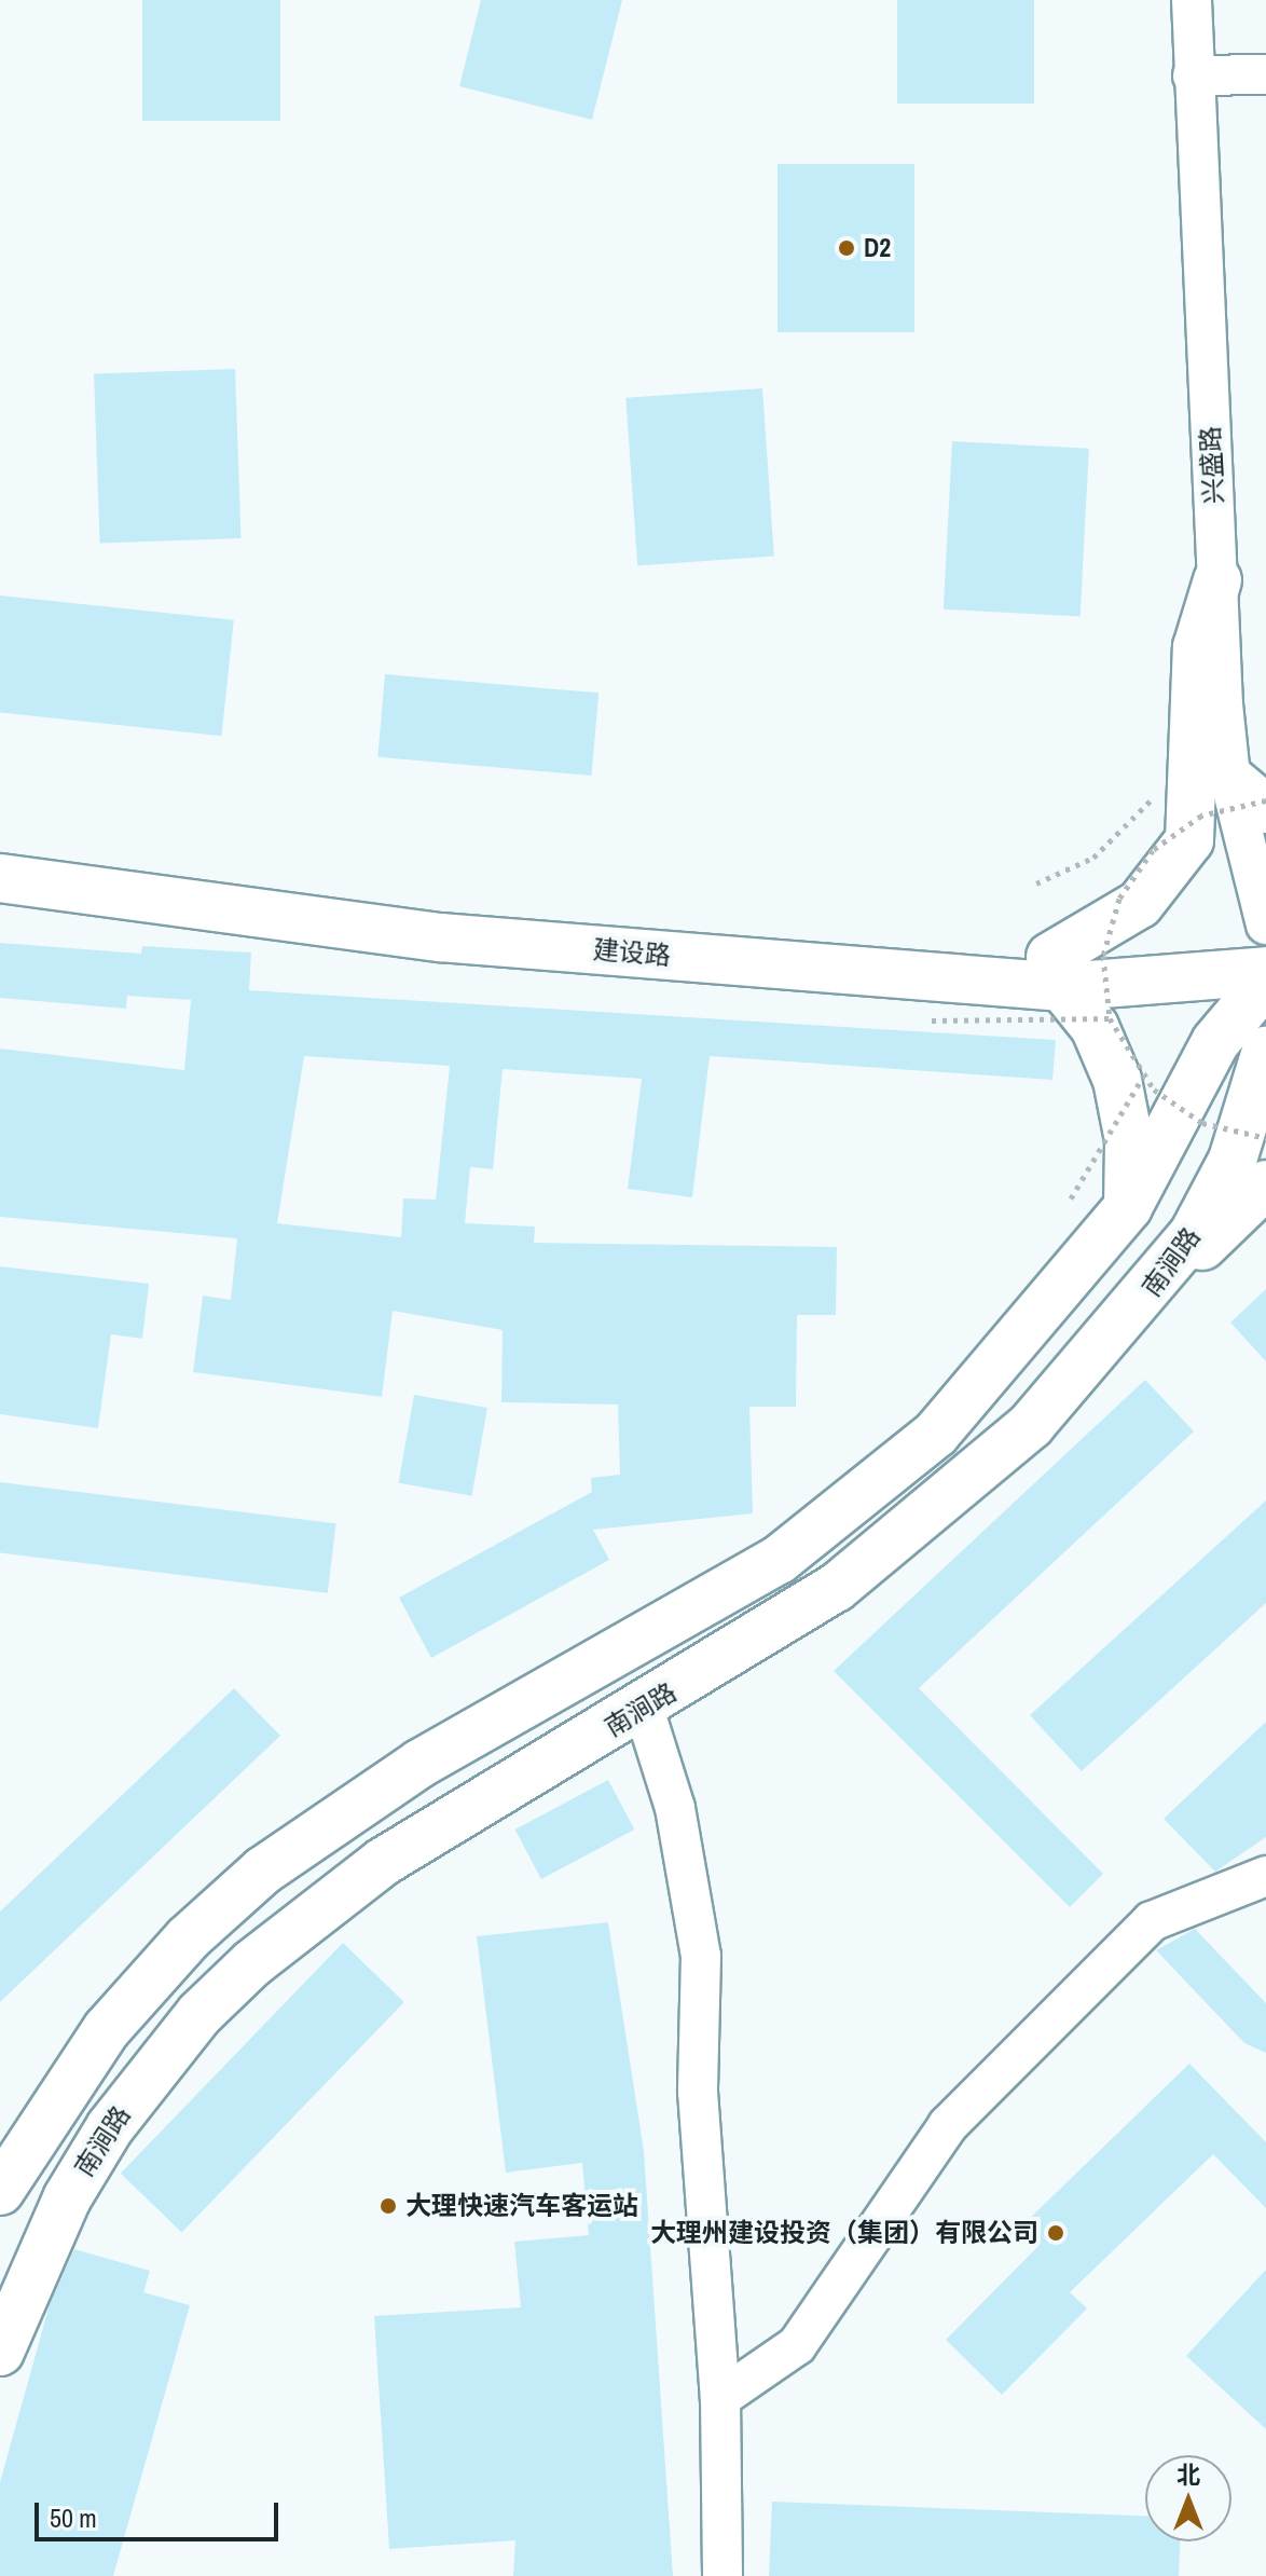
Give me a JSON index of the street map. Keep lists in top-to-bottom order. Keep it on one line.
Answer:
{"streets":{"main road":["建设路","南涧路"],"street":["兴盛路"]},"places":["D2","大理快速汽车客运站","大理州建设投资（集团）有限公司"],"scale_bar":"50 m","north":"top"}
